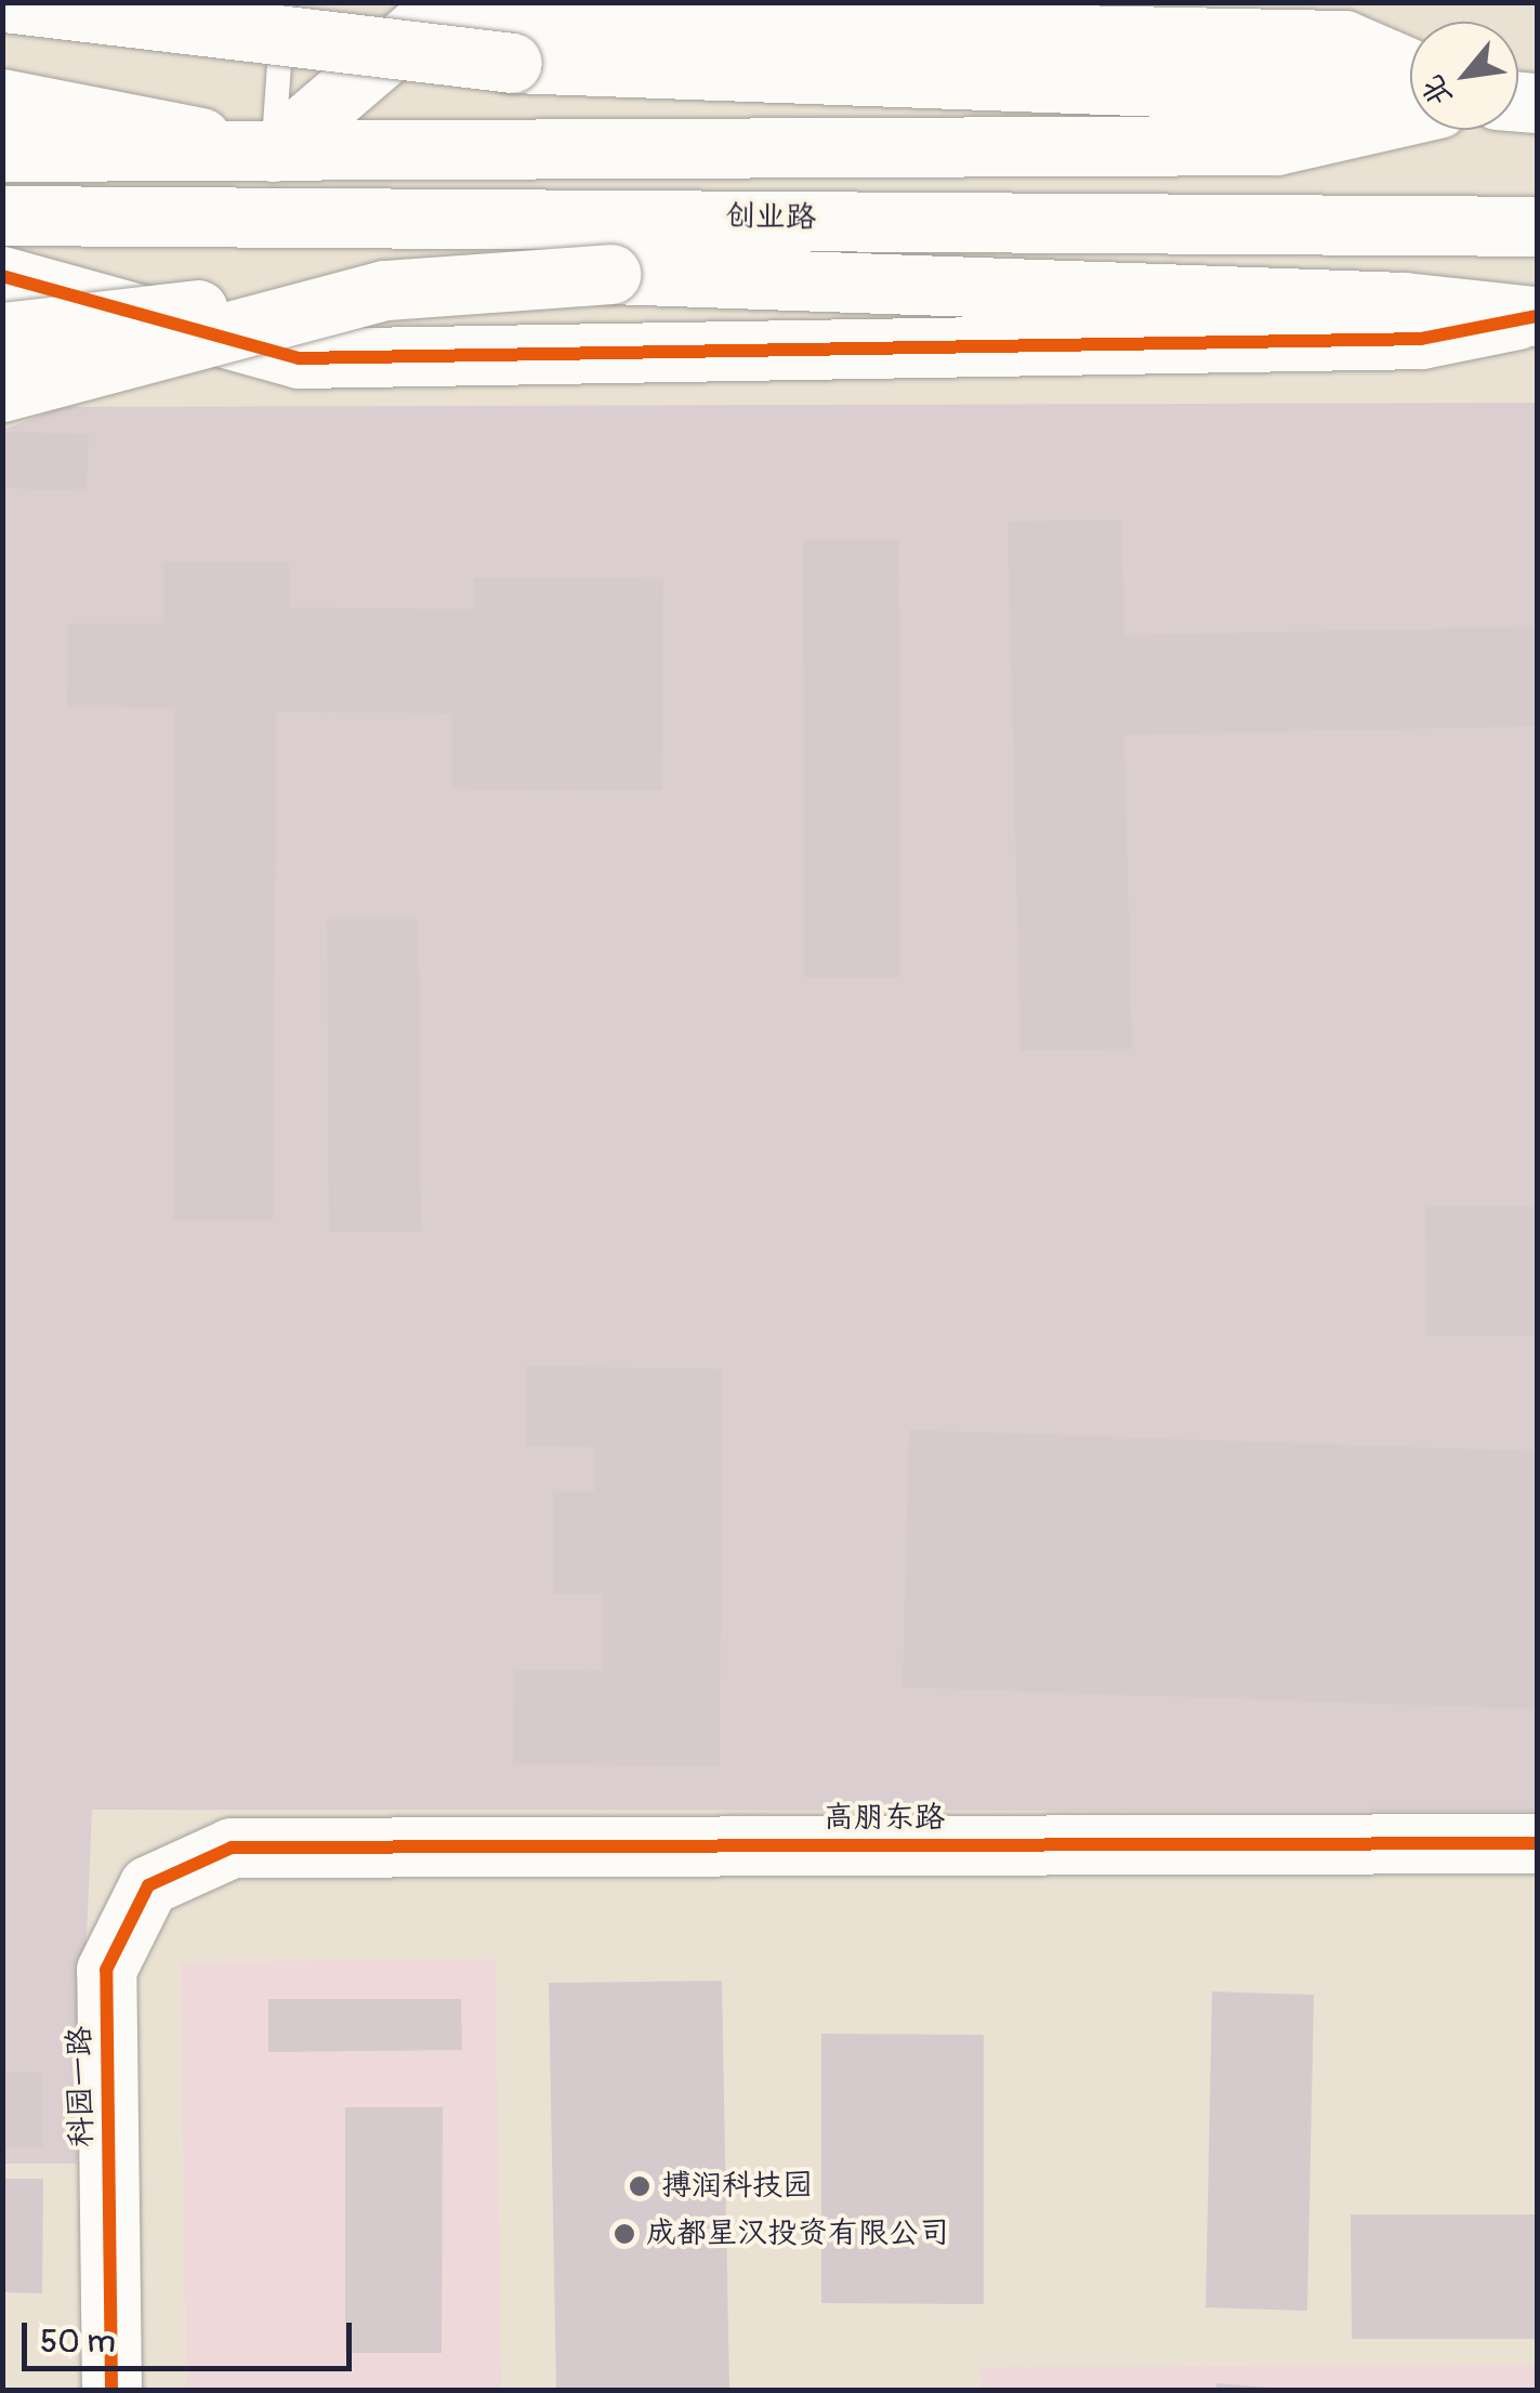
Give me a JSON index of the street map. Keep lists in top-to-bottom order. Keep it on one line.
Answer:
{"streets":{"main road":["创业路","高朋东路","科园一路"]},"crossings":[["高朋东路","科园一路"]],"places":["搏润科技园","成都星汉投资有限公司"],"scale_bar":"50 m","north":"bottom left"}
